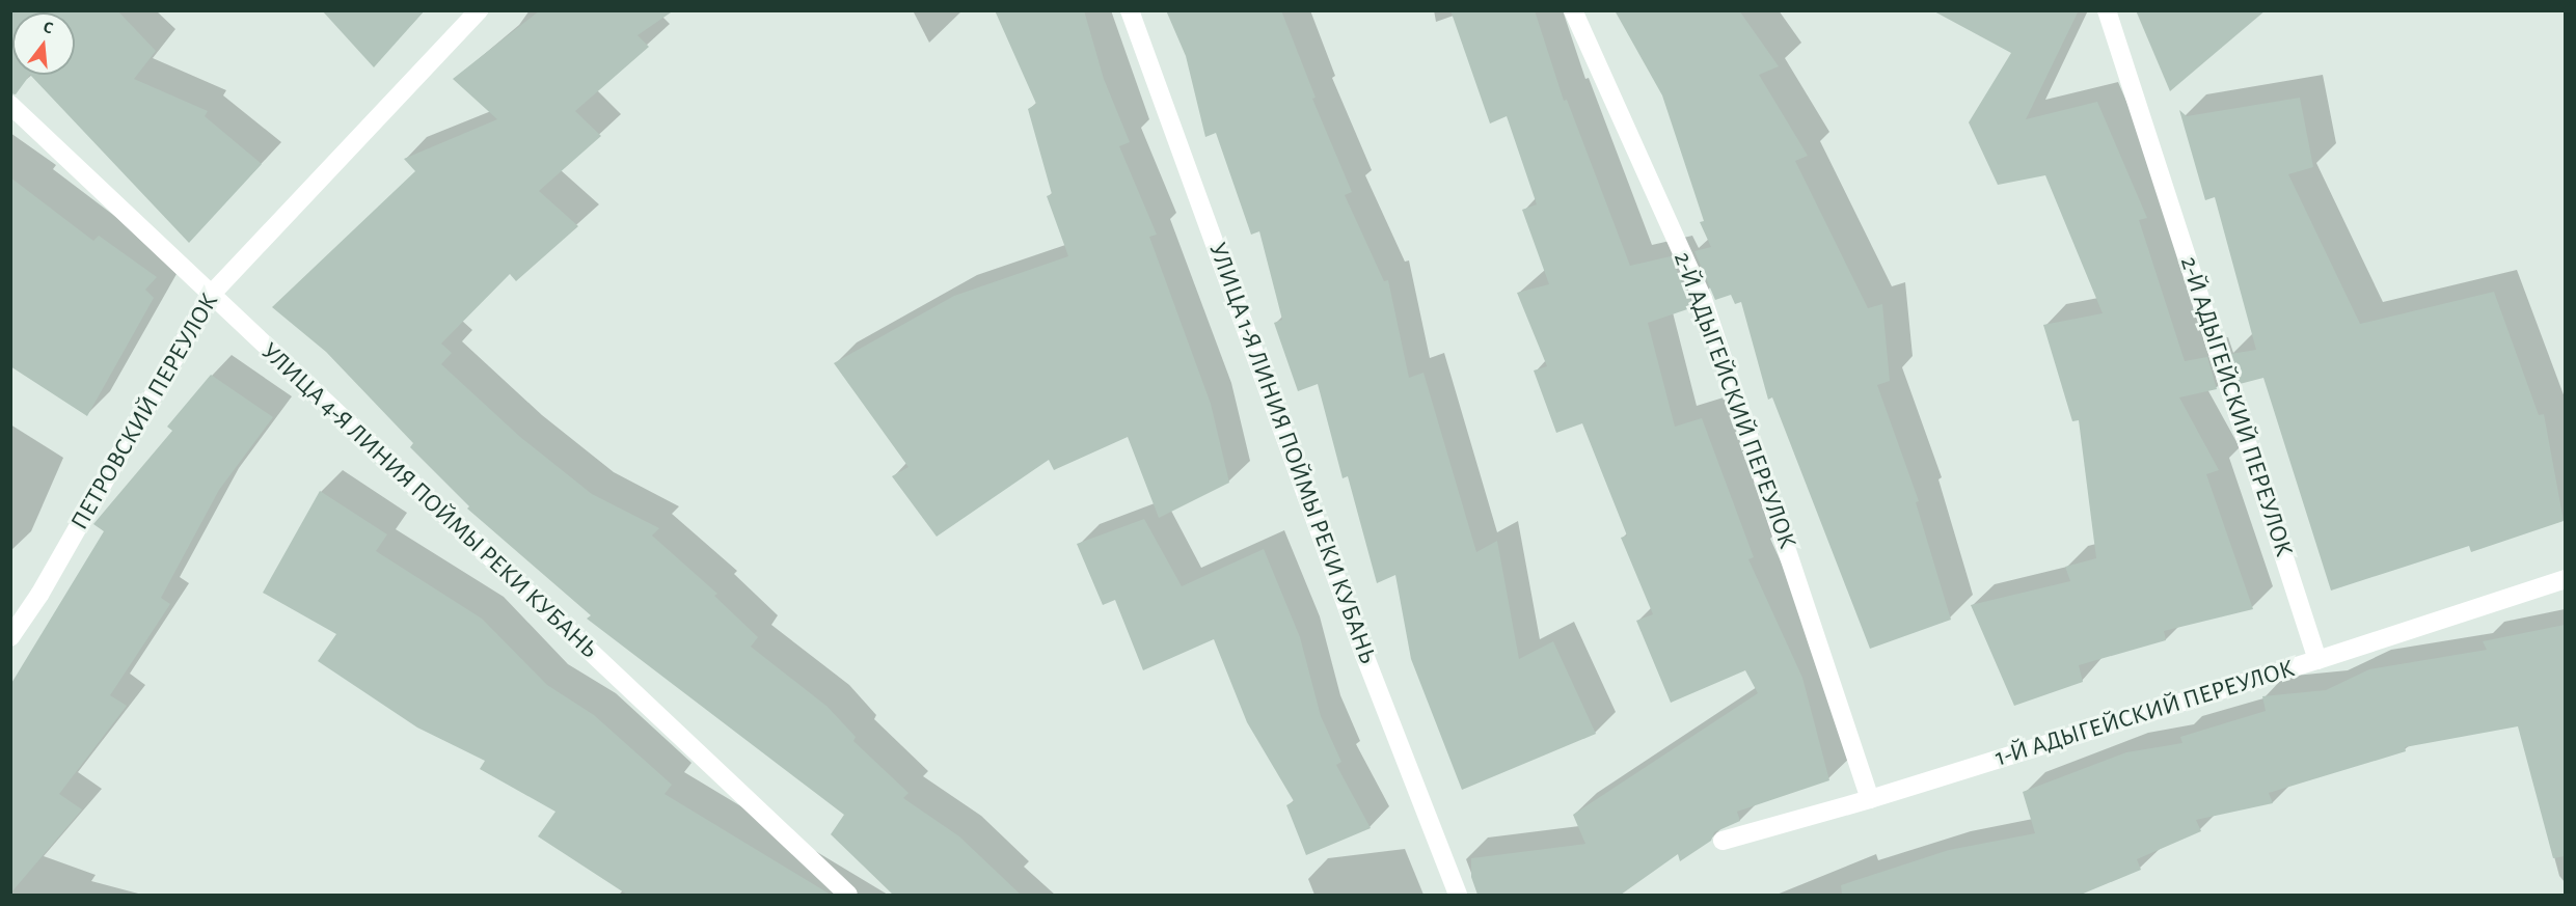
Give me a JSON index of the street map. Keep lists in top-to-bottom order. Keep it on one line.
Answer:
{"streets":{"street":["2-Й АДЫГЕЙСКИЙ ПЕРЕУЛОК","ПЕТРОВСКИЙ ПЕРЕУЛОК","УЛИЦА 1-Я ЛИНИЯ ПОЙМЫ РЕКИ КУБАНЬ","УЛИЦА 4-Я ЛИНИЯ ПОЙМЫ РЕКИ КУБАНЬ","1-Й АДЫГЕЙСКИЙ ПЕРЕУЛОК"]},"crossings":[["2-Й АДЫГЕЙСКИЙ ПЕРЕУЛОК","1-Й АДЫГЕЙСКИЙ ПЕРЕУЛОК"],["ПЕТРОВСКИЙ ПЕРЕУЛОК","УЛИЦА 4-Я ЛИНИЯ ПОЙМЫ РЕКИ КУБАНЬ"]],"north":"top"}
